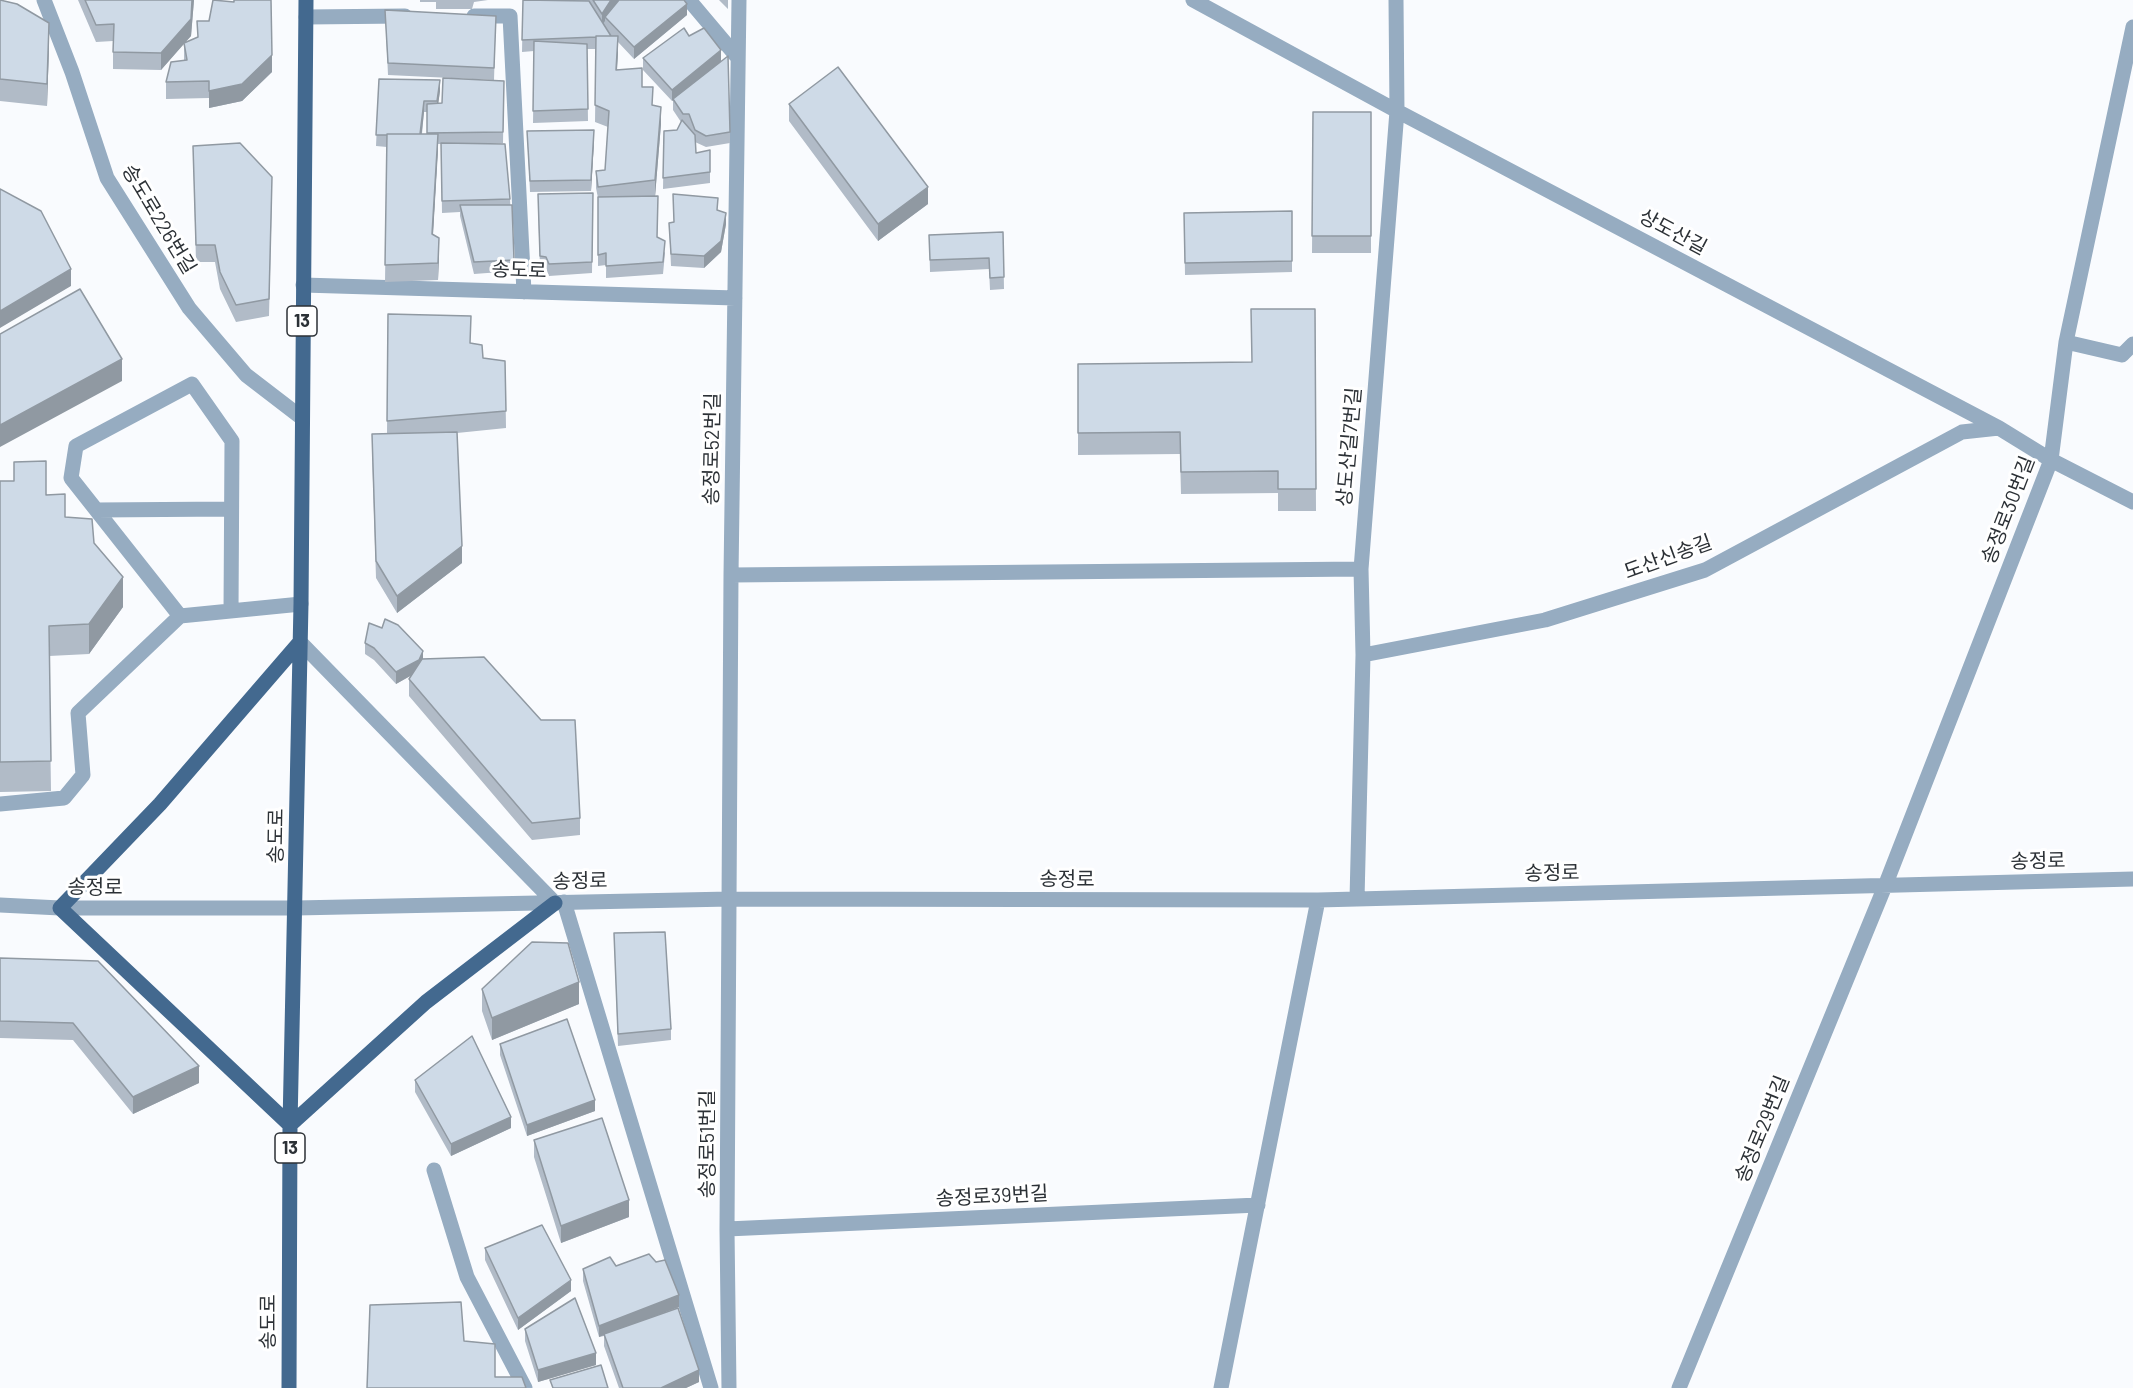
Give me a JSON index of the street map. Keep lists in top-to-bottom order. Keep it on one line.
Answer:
{"streets":{"main road":["송도로","13"],"street":["송도로226번길","상도산길","상도산길7번길","송정로52번길","송정로30번길","도산신송길","송정로","송정로29번길","송정로51번길","송정로39번길"]},"crossings":[["송도로226번길","송도로"],["상도산길","상도산길7번길"],["상도산길","송정로30번길"],["상도산길","도산신송길"],["송도로","송정로52번길"],["송도로","송정로"],["상도산길7번길","도산신송길"],["상도산길7번길","송정로"],["송정로52번길","송정로"],["송정로52번길","송정로51번길"],["송정로30번길","송정로"],["송정로30번길","송정로29번길"],["송정로","송정로29번길"],["송정로","송정로51번길"],["송정로51번길","송정로39번길"]]}
